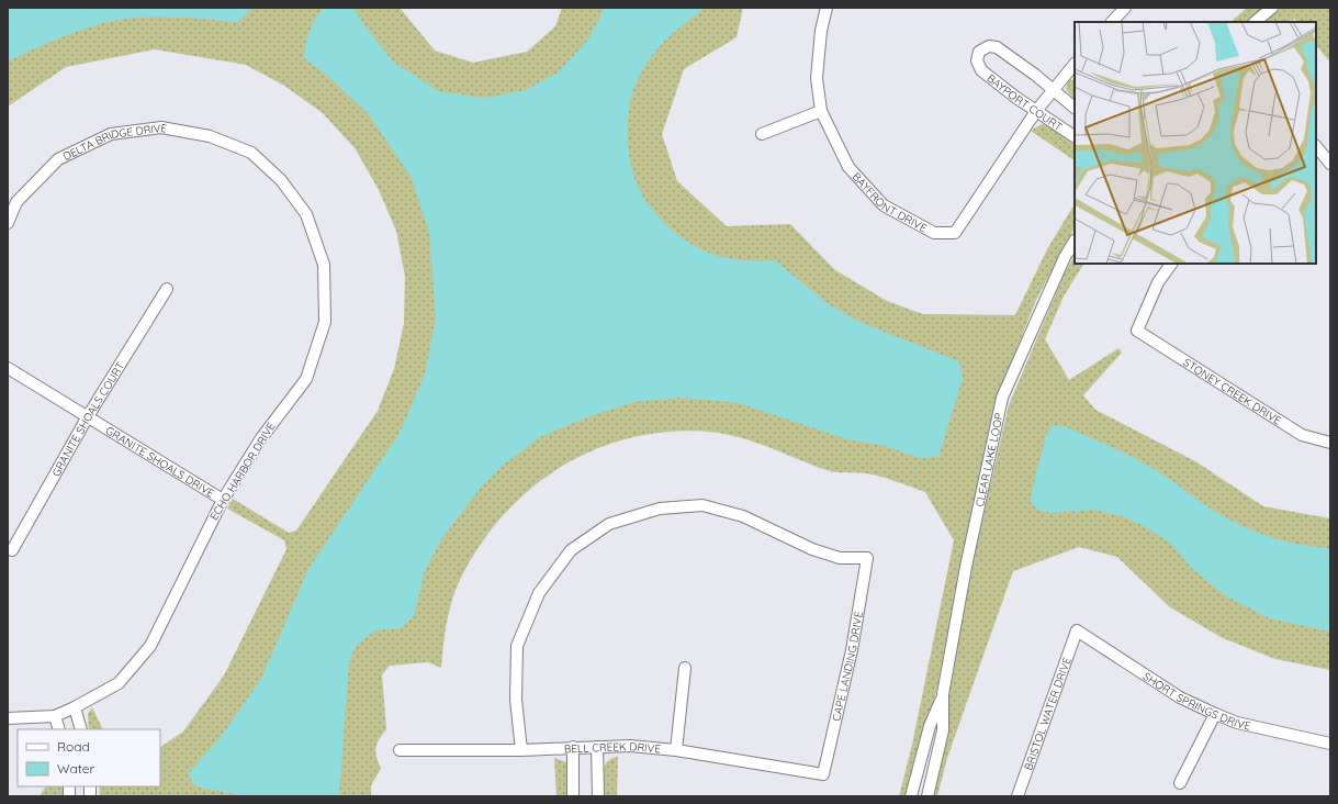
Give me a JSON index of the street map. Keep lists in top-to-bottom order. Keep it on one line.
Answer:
{"streets":{"street":["BAYPORT COURT","DELTA BRIDGE DRIVE","BAYFRONT DRIVE","STONEY CREEK DRIVE","GRANITE SHOALS COURT","CLEAR LAKE LOOP","GRANITE SHOALS DRIVE","ECHO HARBOR DRIVE","CAPE LANDING DRIVE","SHORT SPRINGS DRIVE","BRISTOL WATER DRIVE","BELL CREEK DRIVE"]},"crossings":[["BAYPORT COURT","BAYFRONT DRIVE"],["DELTA BRIDGE DRIVE","ECHO HARBOR DRIVE"],["GRANITE SHOALS COURT","GRANITE SHOALS DRIVE"],["GRANITE SHOALS DRIVE","ECHO HARBOR DRIVE"],["CAPE LANDING DRIVE","BELL CREEK DRIVE"],["SHORT SPRINGS DRIVE","BRISTOL WATER DRIVE"]],"legend":["Road","Water"]}
